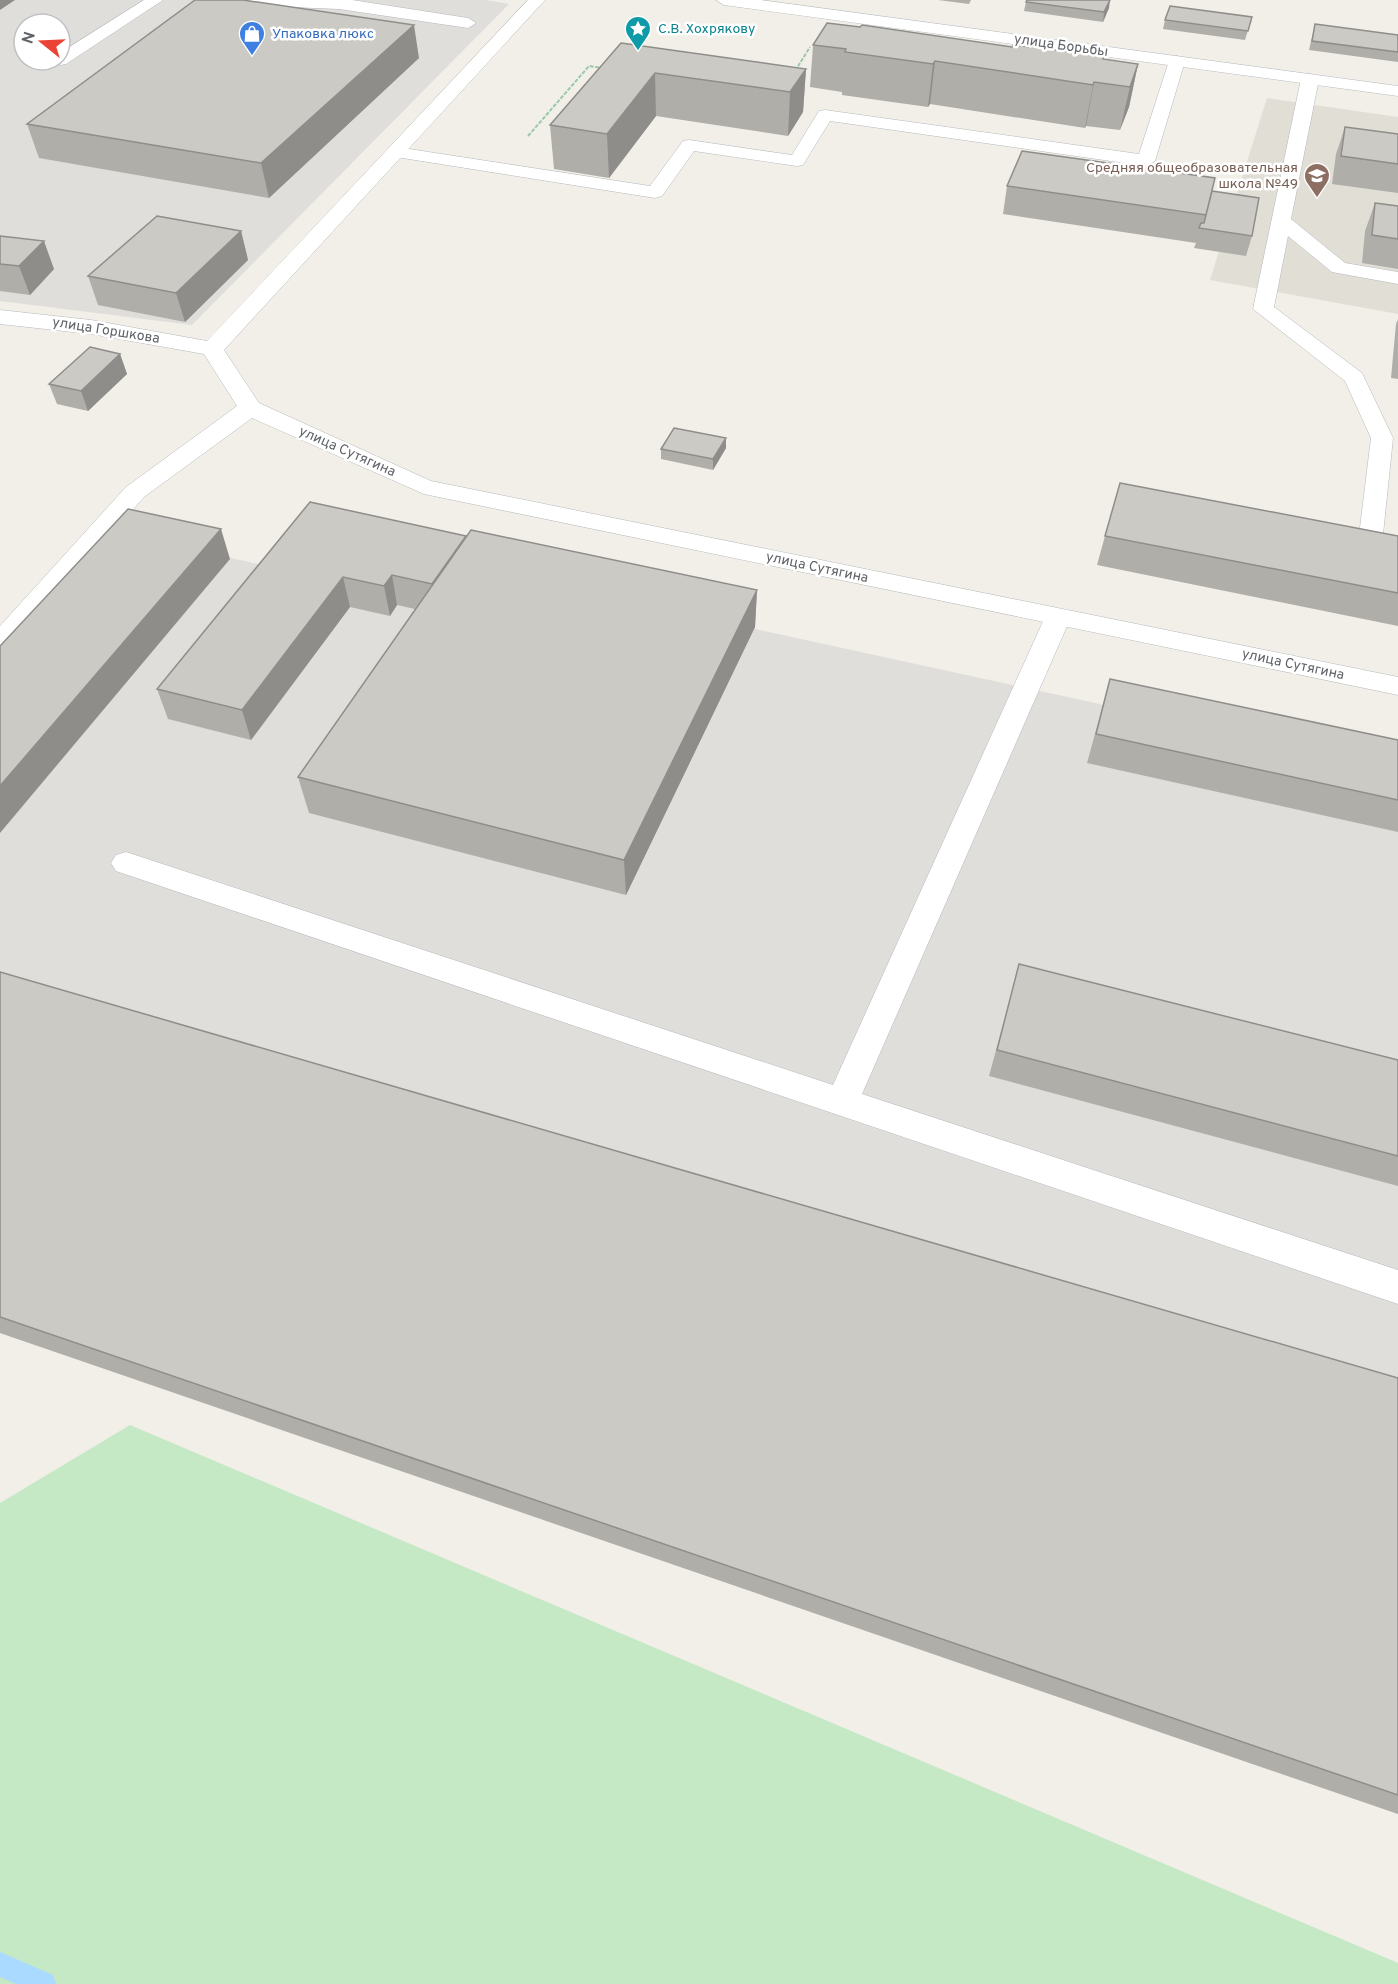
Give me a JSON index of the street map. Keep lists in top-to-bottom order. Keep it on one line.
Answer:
{"streets":{"street":["улица Борьбы","улица Горшкова","улица Сутягина"]},"places":{"place":["С.В. Хохрякову"],"shop":["Упаковка люкс"],"school or university":["Средняя общеобразовательная школа №49"]},"north":"left"}
